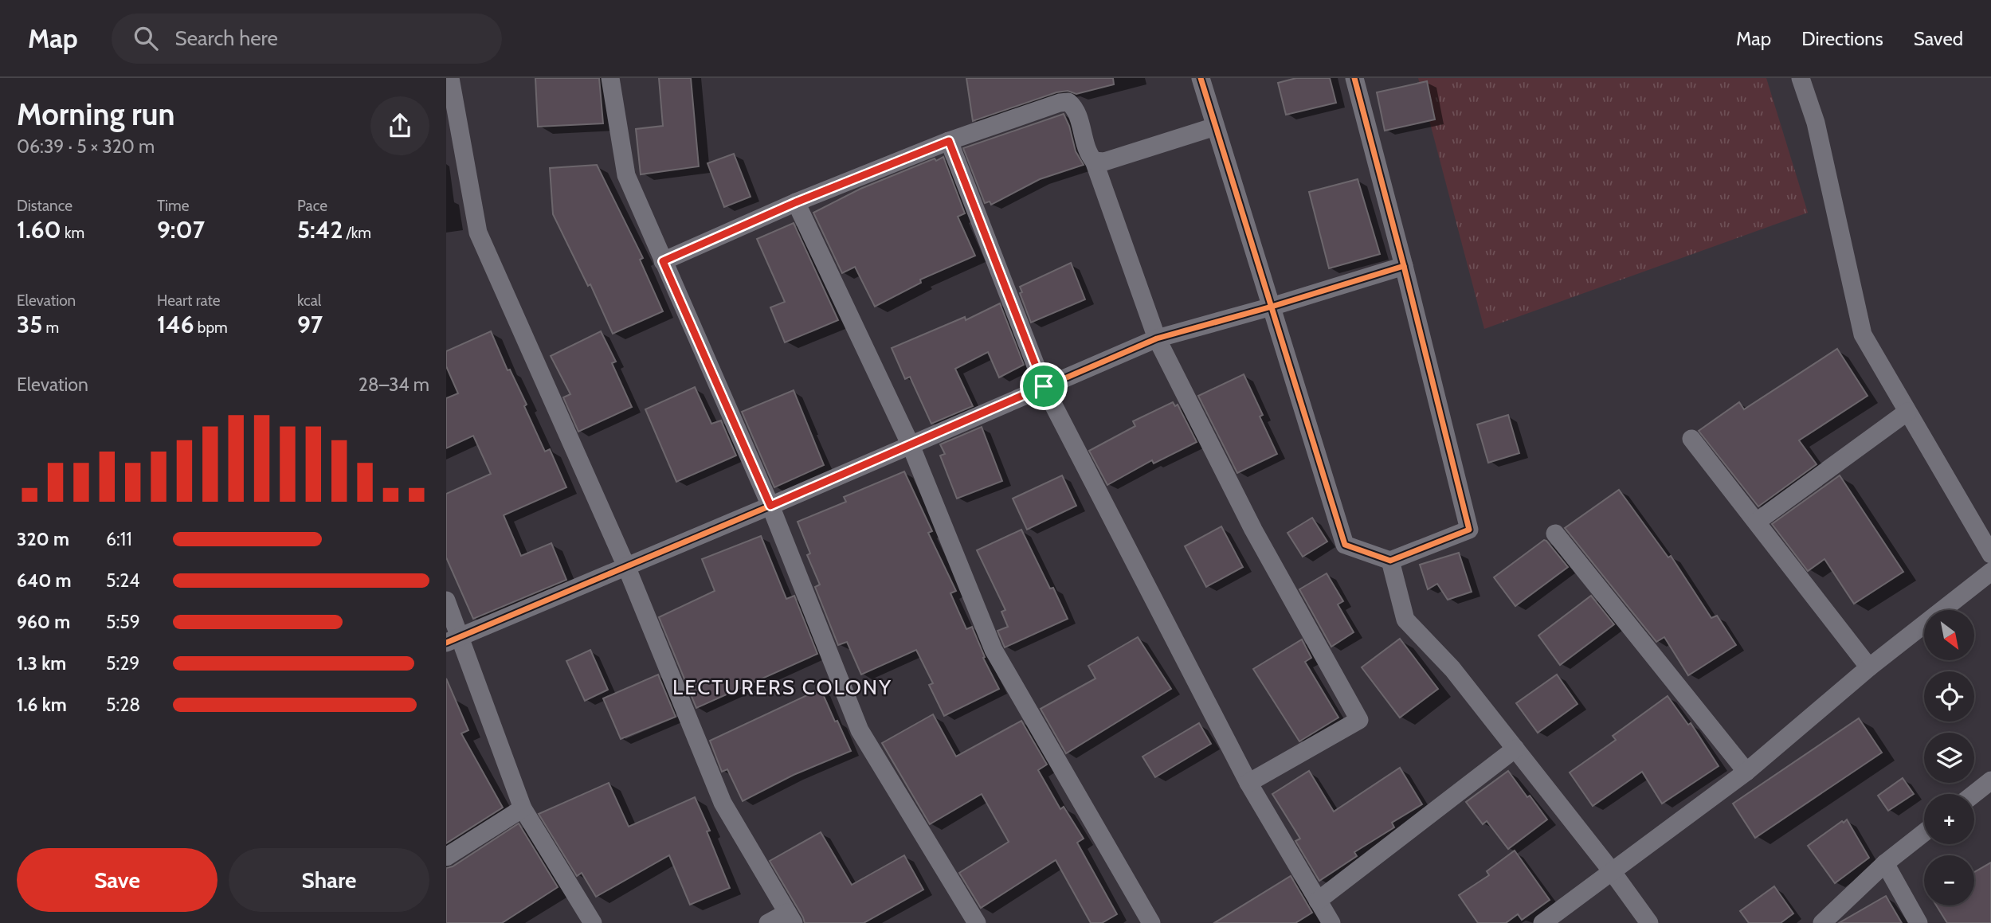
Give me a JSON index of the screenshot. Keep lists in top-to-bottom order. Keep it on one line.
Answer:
{"districts":["LECTURERS COLONY"],"north":"bottom right","page":{"header":"Map","search":"Search here","nav":["Map","Directions","Saved"],"heading":["Morning run","06:39 · 5 × 320 m"],"stats":[["Distance","1.60 km"],["Time","9:07"],["Pace","5:42 /km"],["Elevation","35 m"],["Heart rate","146 bpm"],["kcal","97"]],"chart":["Elevation","28–34 m"],"list":[{"name":"320 m","note":"6:11"},{"name":"640 m","note":"5:24"},{"name":"960 m","note":"5:59"},{"name":"1.3 km","note":"5:29"},{"name":"1.6 km","note":"5:28"}],"map_buttons":["+","−"],"buttons":["Save","Share"]}}
